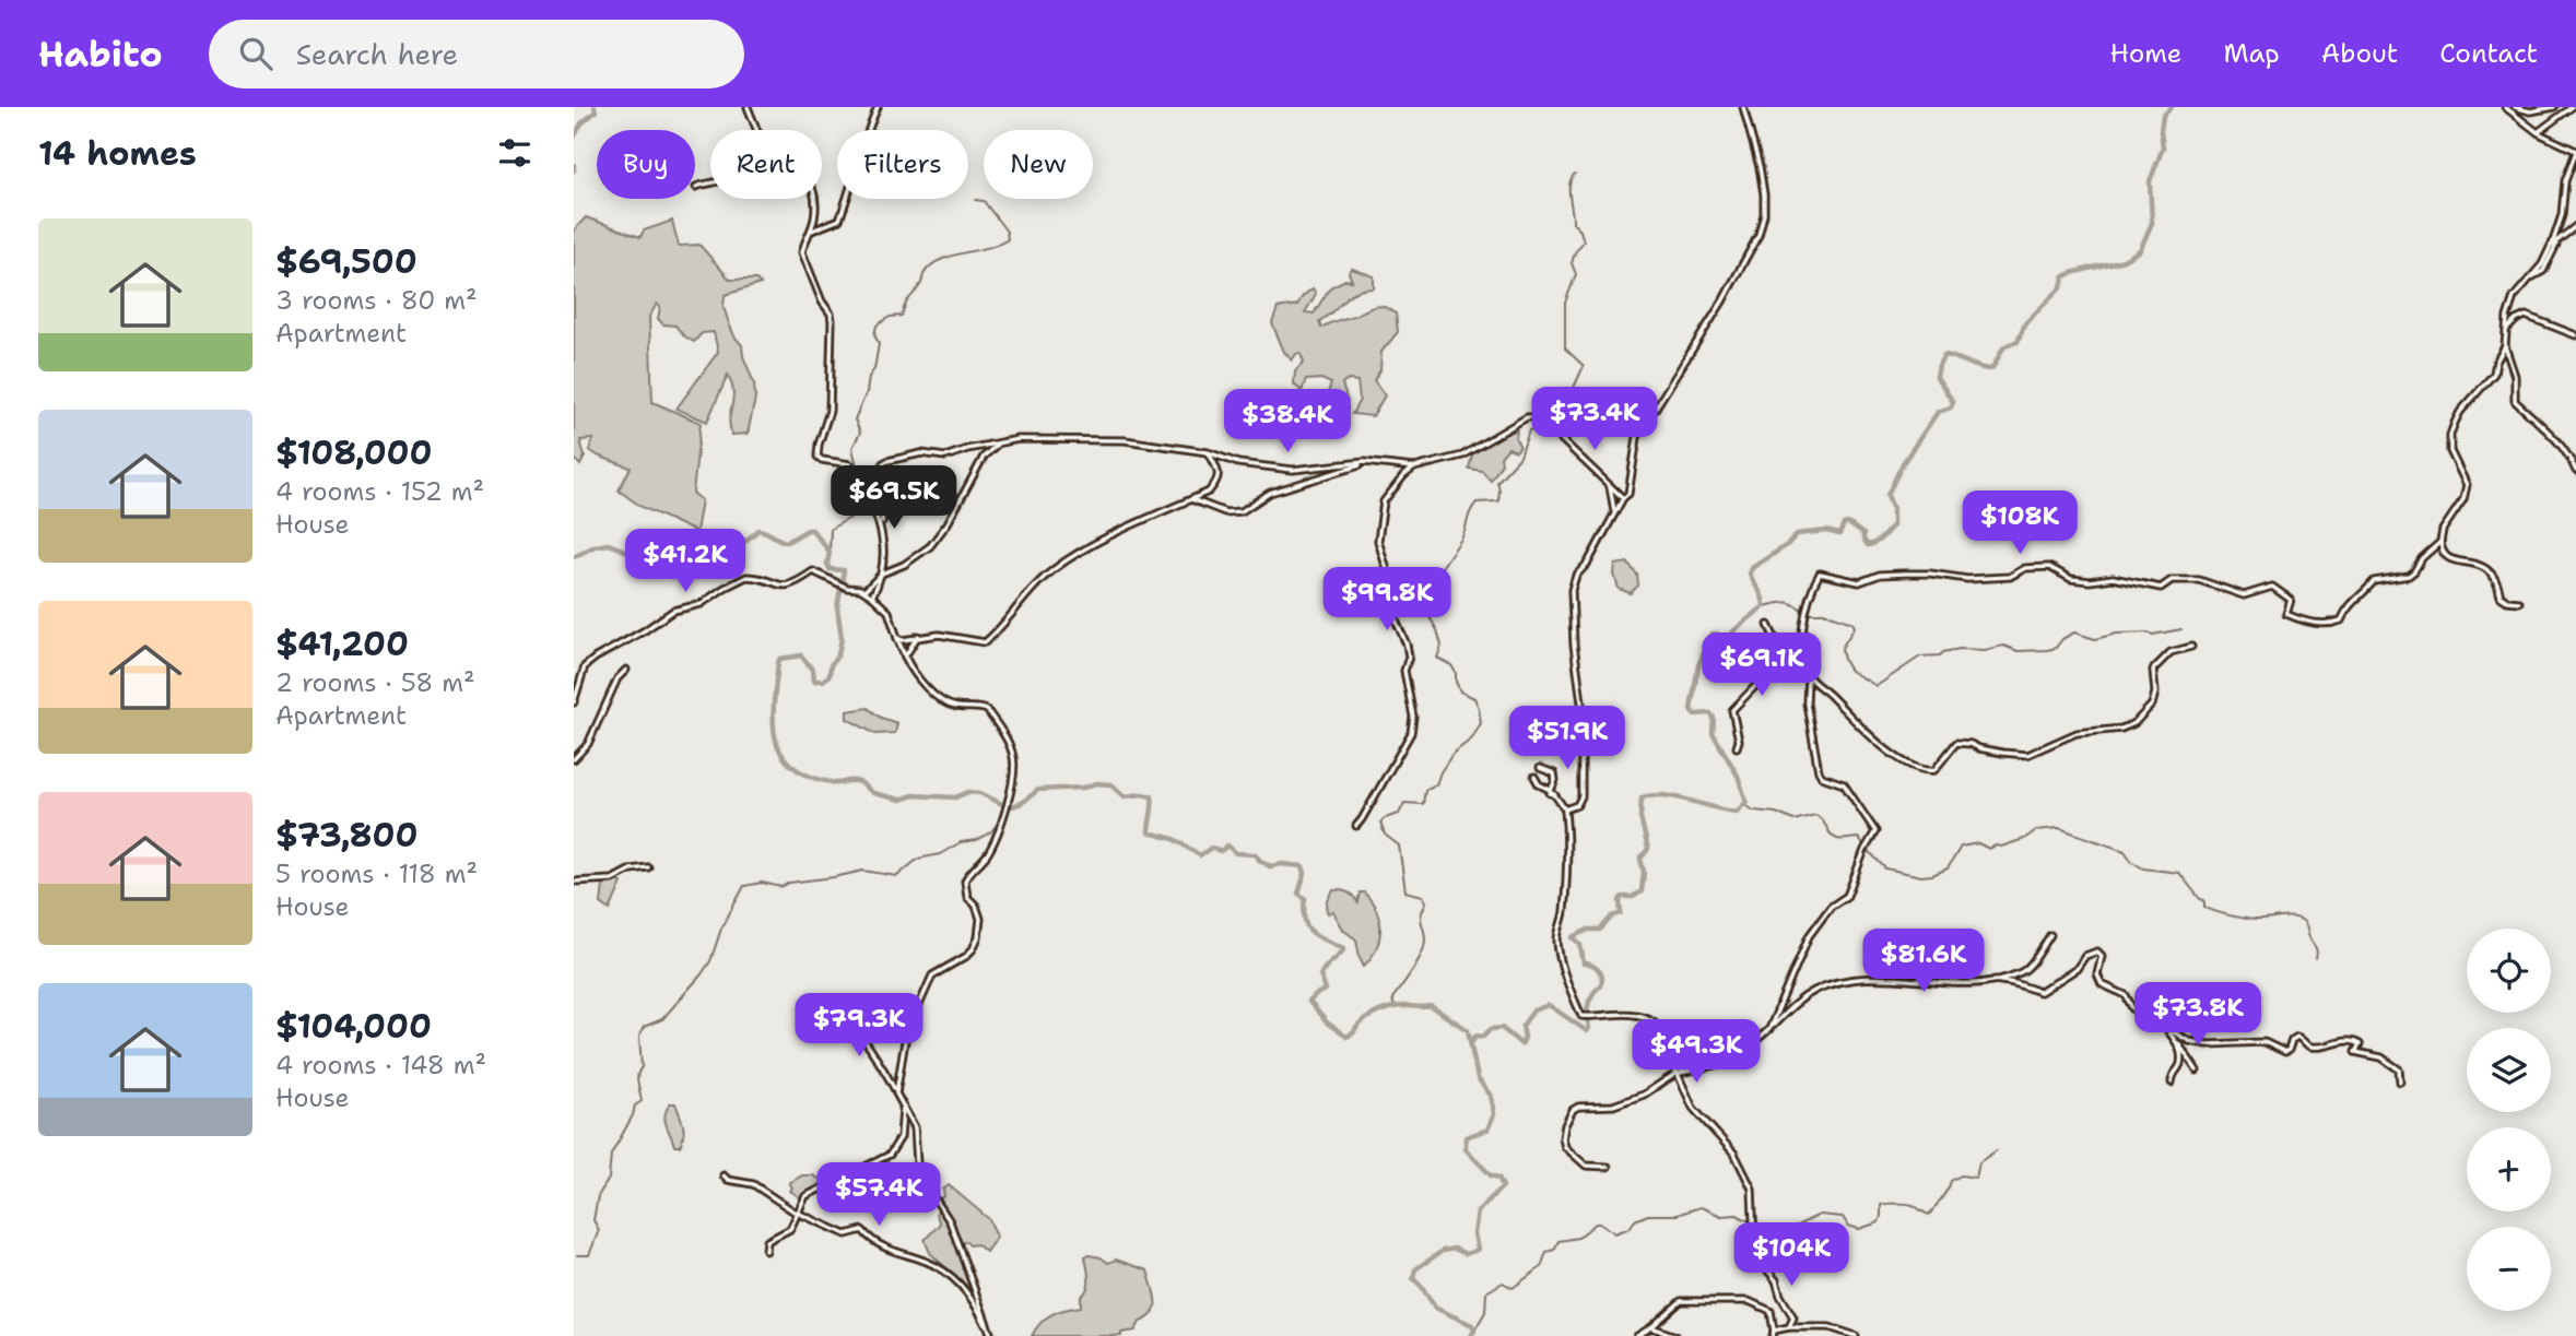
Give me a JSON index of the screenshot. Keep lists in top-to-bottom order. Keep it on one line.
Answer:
{"page":{"header":"Habito","search":"Search here","nav":["Home","Map","About","Contact"],"heading":"14 homes","chip":["Buy","Rent","Filters","New"],"list":[{"name":"$69,500","note":"3 rooms · 80 m² · Apartment"},{"name":"$108,000","note":"4 rooms · 152 m² · House"},{"name":"$41,200","note":"2 rooms · 58 m² · Apartment"},{"name":"$73,800","note":"5 rooms · 118 m² · House"},{"name":"$104,000","note":"4 rooms · 148 m² · House"}],"price":["$73.4K","$38.4K","$69.5K","$108K","$41.2K","$99.8K","$69.1K","$51.9K","$81.6K","$73.8K","$79.3K","$49.3K","$57.4K","$104K"],"map_buttons":["+","−"]}}
